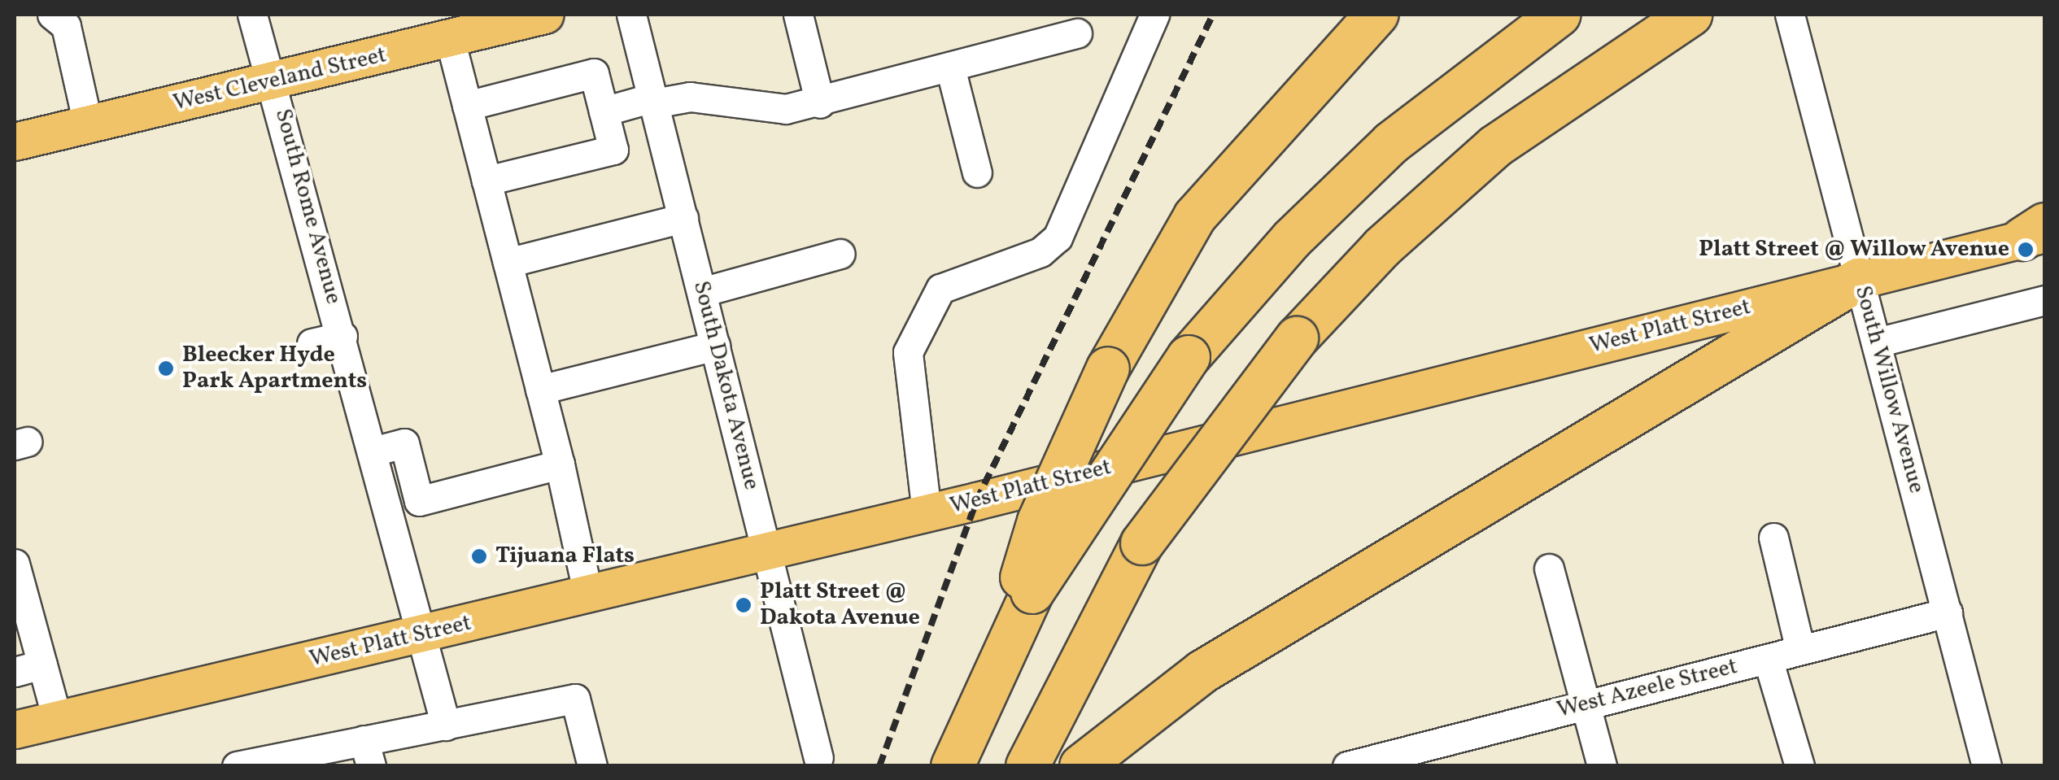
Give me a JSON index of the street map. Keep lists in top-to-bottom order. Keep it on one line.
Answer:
{"streets":{"main road":["West Cleveland Street","West Platt Street"],"street":["South Rome Avenue","South Dakota Avenue","South Willow Avenue","West Azeele Street"]},"crossings":[["West Cleveland Street","South Rome Avenue"],["South Rome Avenue","West Platt Street"],["West Platt Street","South Dakota Avenue"],["West Platt Street","South Willow Avenue"],["South Willow Avenue","West Azeele Street"]],"places":["Platt Street @ Willow Avenue","Bleecker Hyde Park Apartments","Tijuana Flats","Platt Street @ Dakota Avenue"]}
